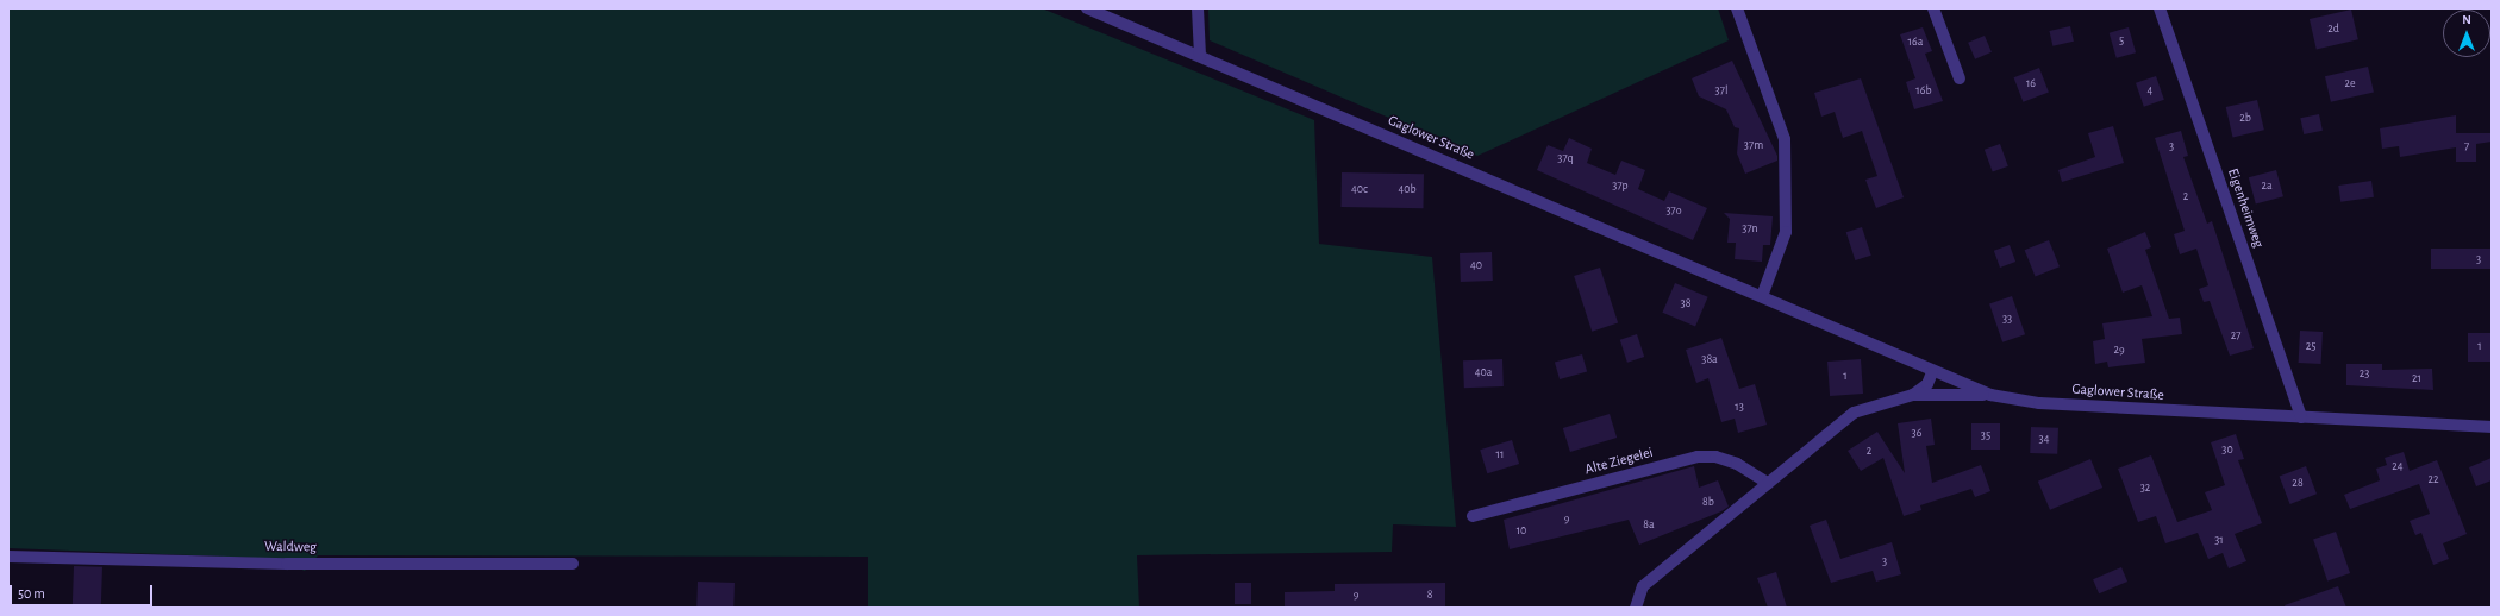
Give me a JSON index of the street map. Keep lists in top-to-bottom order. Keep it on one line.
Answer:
{"streets":{"street":["Gaglower Straße","Eigenheimweg","Alte Ziegelei","Waldweg"]},"crossings":[["Gaglower Straße","Eigenheimweg"]],"house_numbers":["2d","5","16a","16","2e","37l","16b","4","2b","37m","3","7","37q","37p","2a","40c","40b","2","37o","37n","3","40","38","33","27","25","1","29","38a","40a","23","1","21","13","36","35","34","30","2","11","24","22","28","32","8b","9","8a","10","31","3","9","8"],"scale_bar":"50 m","north":"top"}
